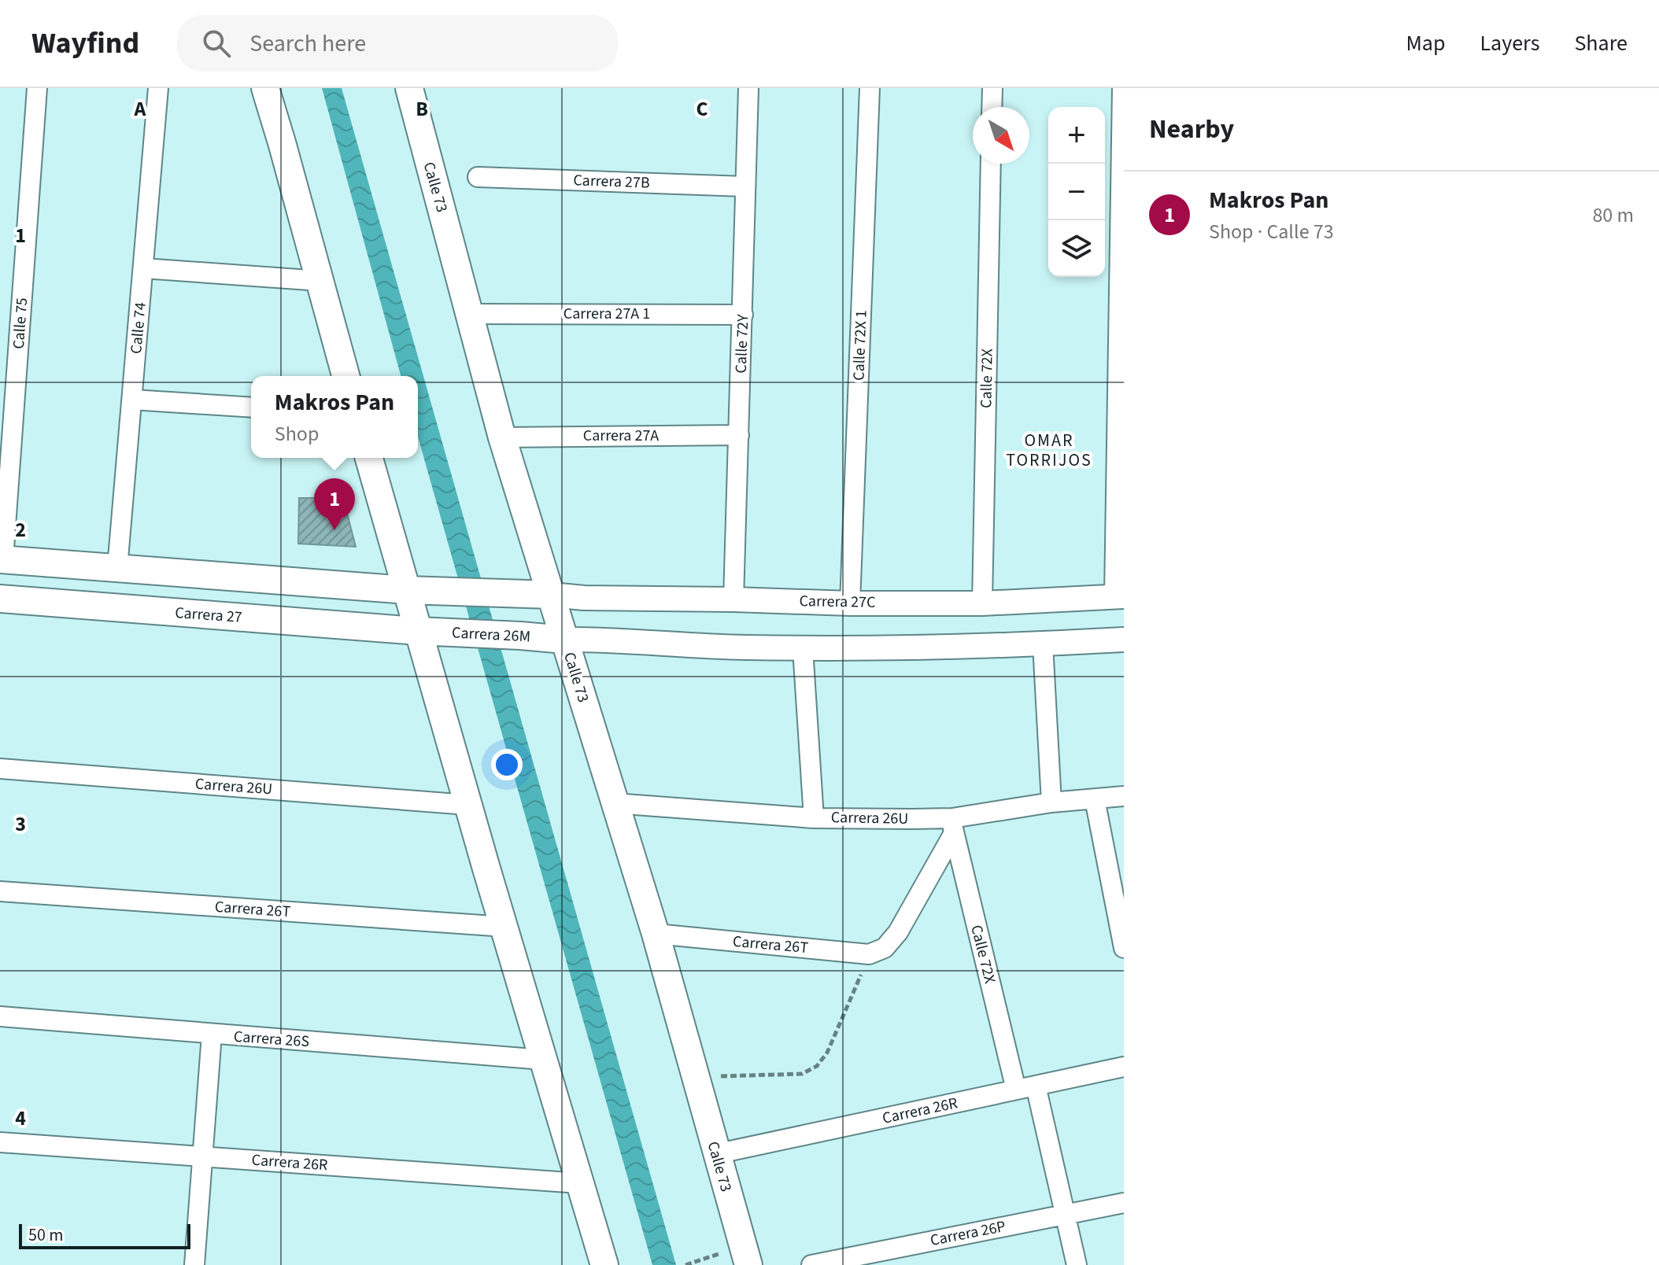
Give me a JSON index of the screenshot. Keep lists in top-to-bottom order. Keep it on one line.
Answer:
{"streets":{"main road":["Calle 73","Carrera 27","Carrera 26M"],"street":["Carrera 27B","Carrera 27A 1","Calle 75","Calle 74","Calle 72Y","Calle 72X 1","Calle 72X","Carrera 27A","Carrera 27C","Carrera 26U","Carrera 26T","Carrera 26S","Carrera 26R","Carrera 26P"]},"crossings":[["Carrera 27B","Calle 72Y"],["Calle 73","Carrera 27A 1"],["Calle 73","Carrera 27A"],["Calle 73","Carrera 27C"],["Calle 73","Carrera 26M"],["Calle 73","Carrera 26U"],["Calle 73","Carrera 26T"],["Calle 73","Carrera 26R"],["Carrera 27A 1","Calle 72Y"],["Calle 72Y","Carrera 27A"],["Calle 72Y","Carrera 27C"],["Calle 72X 1","Carrera 27C"],["Calle 72X","Carrera 27C"],["Calle 72X","Carrera 26U"],["Calle 72X","Carrera 26R"],["Carrera 27","Carrera 26M"]],"districts":["OMAR TORRIJOS"],"scale_bar":"50 m","north":"bottom right","page":{"header":"Wayfind","search":"Search here","nav":["Map","Layers","Share"],"heading":"Nearby","map_buttons":["+","−"],"list":[{"mark":"1","name":"Makros Pan","note":"Shop · Calle 73","value":"80 m"}],"popup":["Makros Pan","Shop"],"pins":"1","scale":"50 m"},"grid":{"columns":["A","B","C"],"rows":["1","2","3","4"]}}
